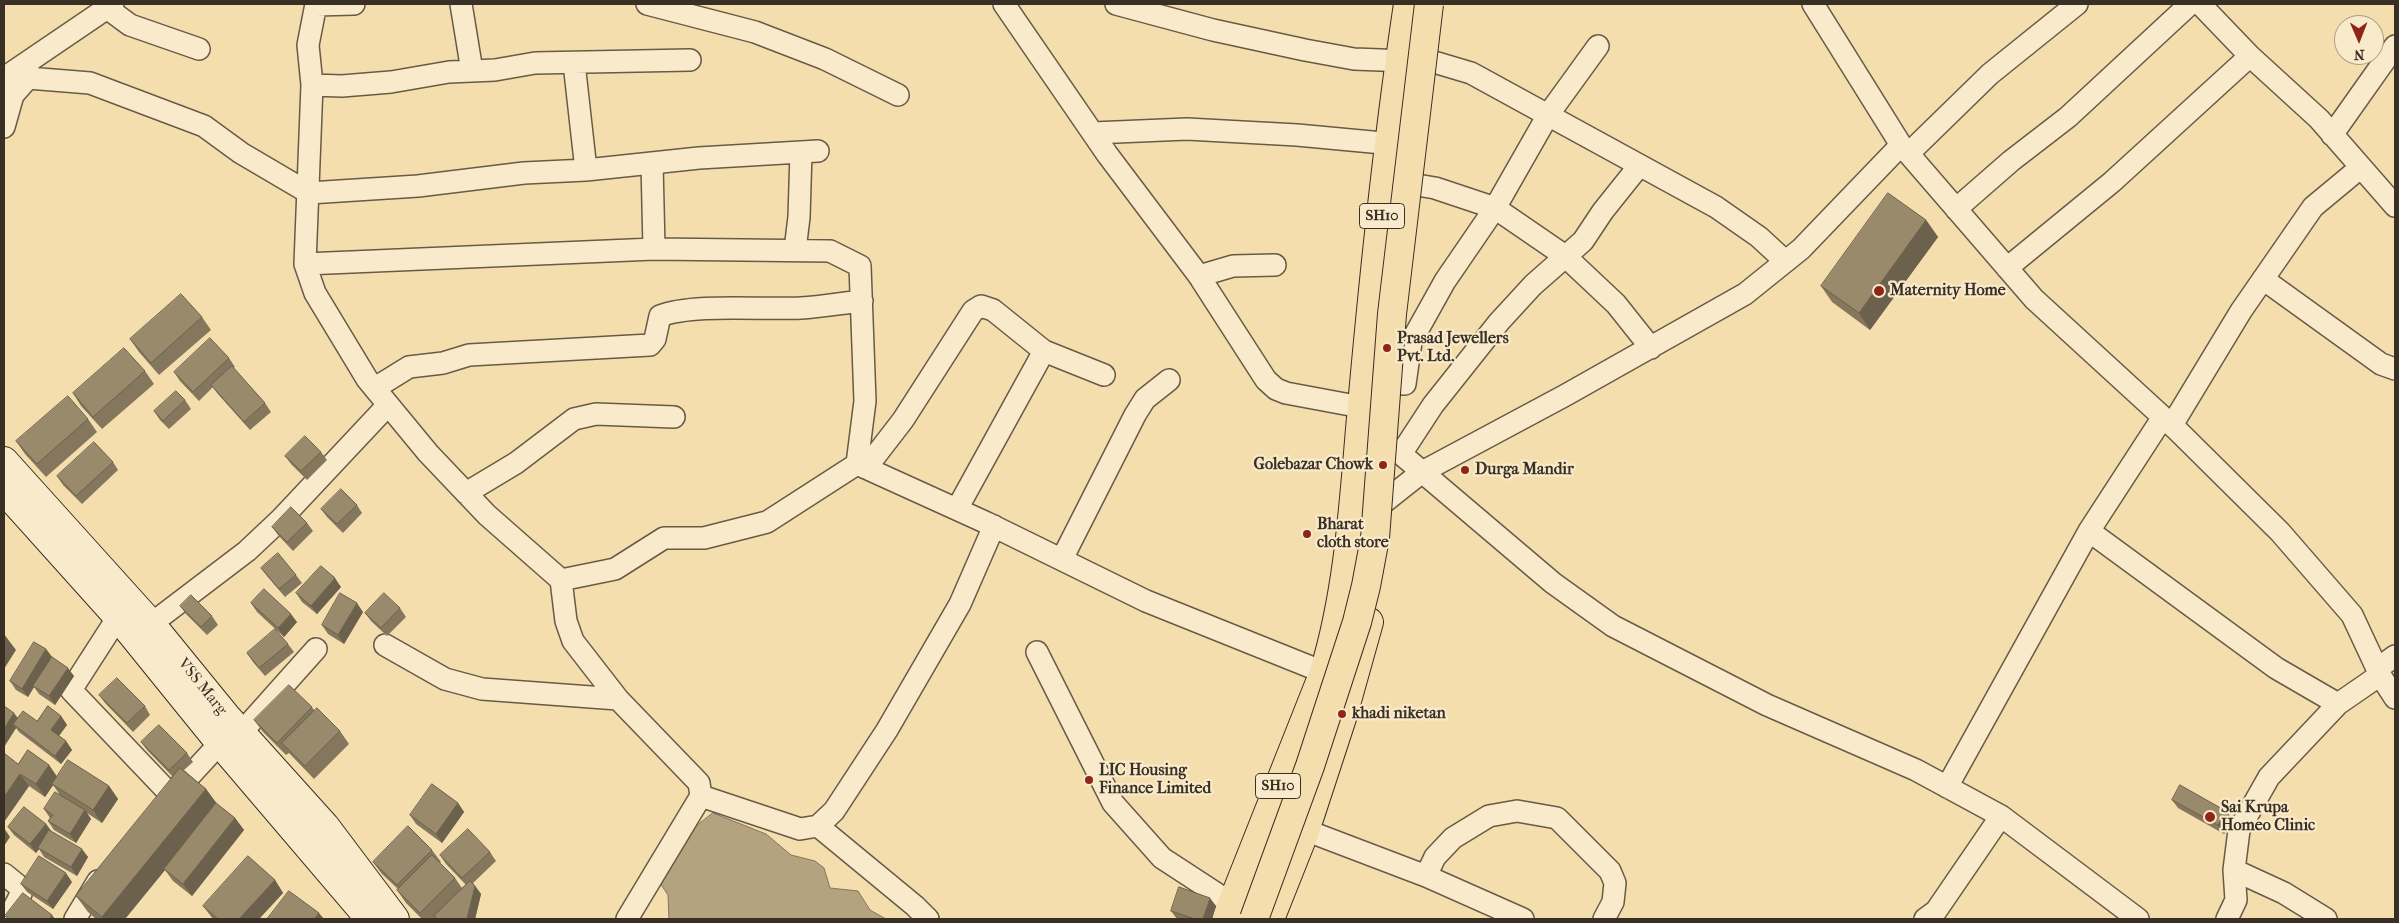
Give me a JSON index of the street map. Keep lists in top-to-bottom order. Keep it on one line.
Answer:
{"streets":{"main road":["SH10","VSS Marg"]},"places":["Maternity Home","Prasad Jewellers Pvt. Ltd.","Golebazar Chowk","Durga Mandir","Bharat cloth store","khadi niketan","LIC Housing Finance Limited","Sai Krupa Homeo Clinic"],"north":"bottom"}
